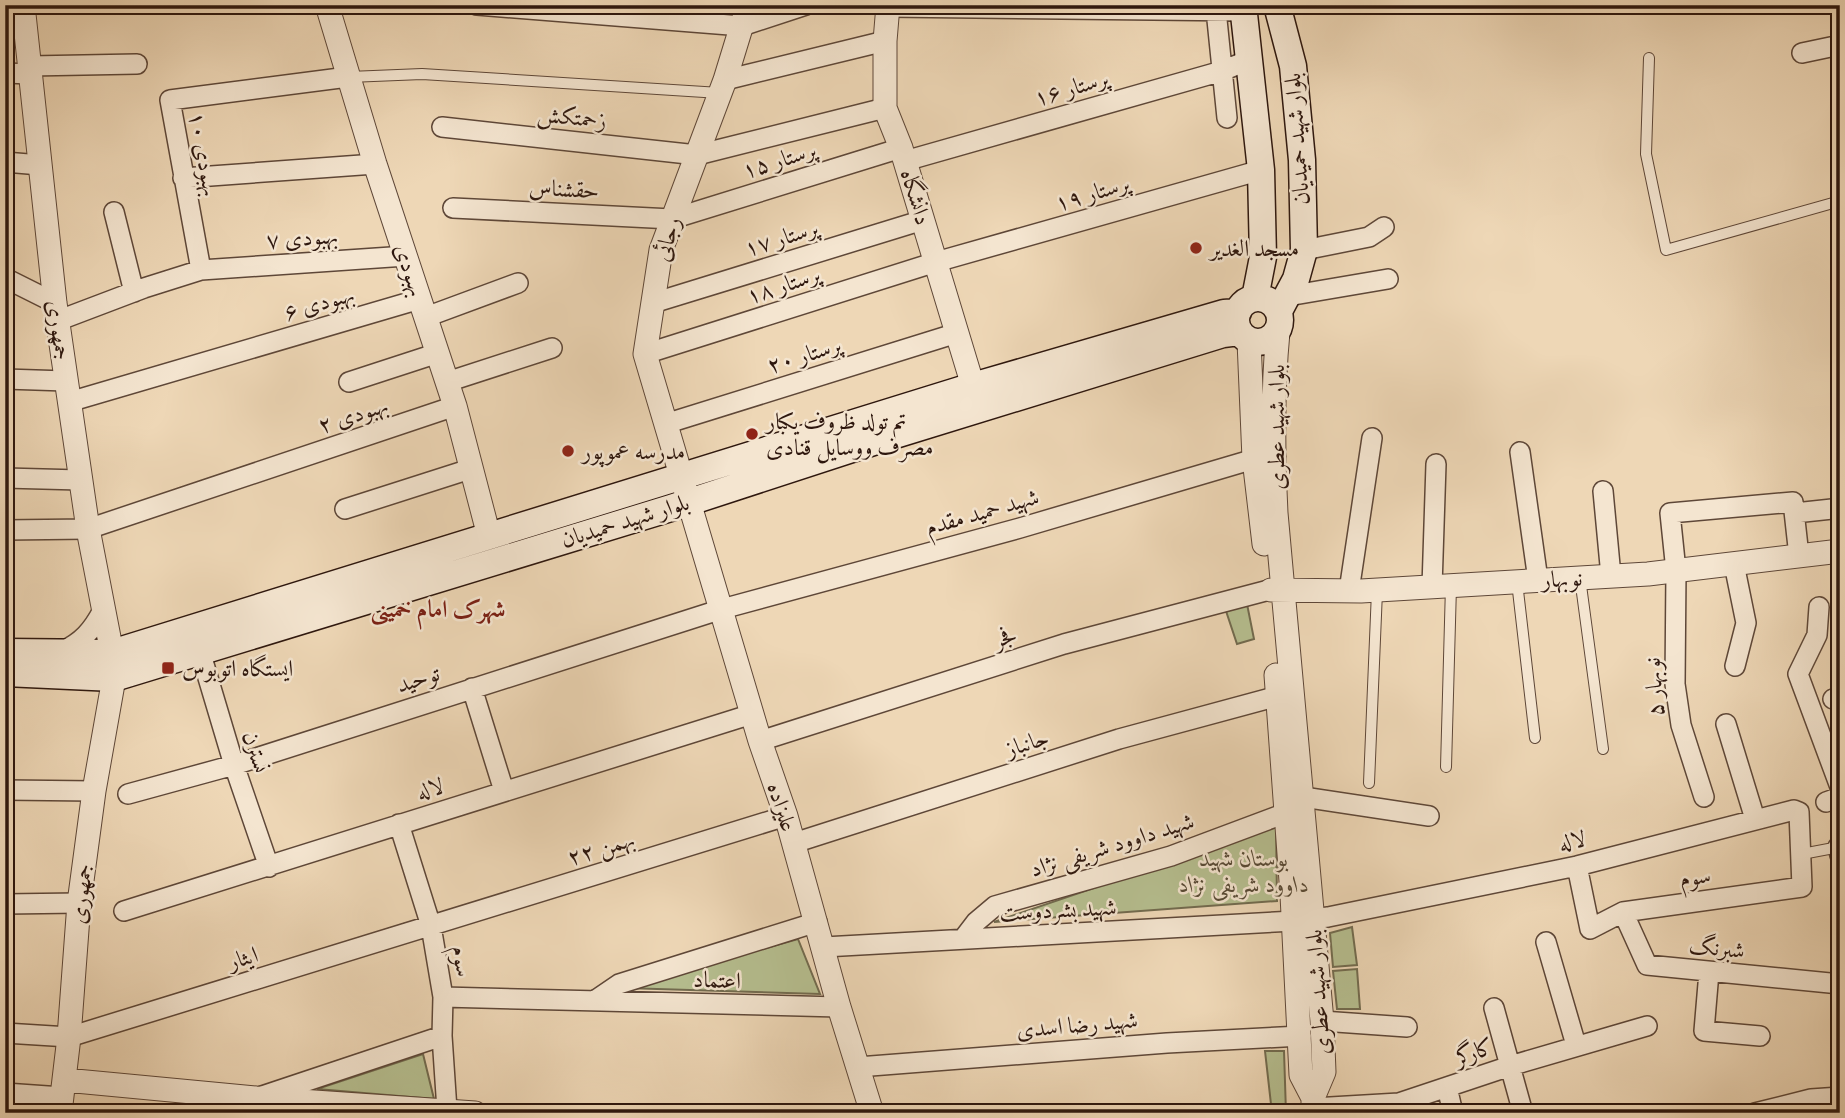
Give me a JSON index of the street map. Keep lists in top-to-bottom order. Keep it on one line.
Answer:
{"streets":{"main road":["بلوار شهید حمیدیان"],"street":["پرستار ۱۶","زحمتکش","بهبودی ۱۰","پرستار ۱۵","حقشناس","پرستار ۱۹","دانشگاه","بهبودی ۷","پرستار ۱۷","رجائی","بهبودی","پرستار ۱۸","بهبودی ۶","جمهوری","پرستار ۲۰","بهبودی ۲","بلوار شهید عطری","شهید حمید مقدم","نوبهار","فجر","توحید","نوبهار ۵","جانباز","نسترن","لاله","علیزاده","شهید داوود شریفی نژاد","۲۲ بهمن","سوم","شهید بشردوست","شبرنگ","ایثار","اعتماد","شهید رضا اسدی","کارگر"]},"crossings":[["پرستار ۱۶","بلوار شهید حمیدیان"],["پرستار ۱۶","پرستار ۱۵"],["پرستار ۱۶","دانشگاه"],["زحمتکش","رجائی"],["بلوار شهید حمیدیان","پرستار ۱۹"],["بلوار شهید حمیدیان","دانشگاه"],["بلوار شهید حمیدیان","رجائی"],["بلوار شهید حمیدیان","بهبودی"],["بلوار شهید حمیدیان","جمهوری"],["بلوار شهید حمیدیان","بلوار شهید عطری"],["بلوار شهید حمیدیان","نسترن"],["بلوار شهید حمیدیان","علیزاده"],["بهبودی ۱۰","بهبودی ۷"],["بهبودی ۱۰","بهبودی"],["پرستار ۱۵","حقشناس"],["پرستار ۱۵","دانشگاه"],["پرستار ۱۵","رجائی"],["حقشناس","رجائی"],["پرستار ۱۹","دانشگاه"],["پرستار ۱۹","پرستار ۱۸"],["دانشگاه","پرستار ۱۷"],["دانشگاه","پرستار ۱۸"],["دانشگاه","پرستار ۲۰"],["بهبودی ۷","بهبودی"],["بهبودی ۷","جمهوری"],["پرستار ۱۷","رجائی"],["رجائی","پرستار ۱۸"],["رجائی","پرستار ۲۰"],["رجائی","علیزاده"],["بهبودی","بهبودی ۶"],["بهبودی","بهبودی ۲"],["بهبودی ۶","جمهوری"],["جمهوری","بهبودی ۲"],["جمهوری","ایثار"],["بلوار شهید عطری","شهید حمید مقدم"],["بلوار شهید عطری","نوبهار"],["بلوار شهید عطری","فجر"],["بلوار شهید عطری","جانباز"],["بلوار شهید عطری","لاله"],["بلوار شهید عطری","شهید داوود شریفی نژاد"],["بلوار شهید عطری","شهید بشردوست"],["بلوار شهید عطری","شهید رضا اسدی"],["بلوار شهید عطری","کارگر"],["شهید حمید مقدم","توحید"],["شهید حمید مقدم","علیزاده"],["نوبهار","فجر"],["نوبهار","نوبهار ۵"],["فجر","علیزاده"],["توحید","نسترن"],["توحید","علیزاده"],["جانباز","علیزاده"],["نسترن","لاله"],["لاله","علیزاده"],["لاله","سوم"],["لاله","شهید بشردوست"],["علیزاده","۲۲ بهمن"],["علیزاده","شهید بشردوست"],["علیزاده","اعتماد"],["علیزاده","شهید رضا اسدی"],["شهید داوود شریفی نژاد","شهید بشردوست"],["۲۲ بهمن","سوم"],["۲۲ بهمن","ایثار"],["سوم","شبرنگ"],["سوم","ایثار"],["سوم","اعتماد"]],"districts":["شهرک امام خمینی"],"parks":["بوستان شهید داوود شریفی نژاد"],"places":{"other":["مسجد الغدیر","تم تولد ظروف یکبار مصرف ووسایل قنادی","مدرسه عموپور"],"transit":["ایستگاه اتوبوس"]}}
